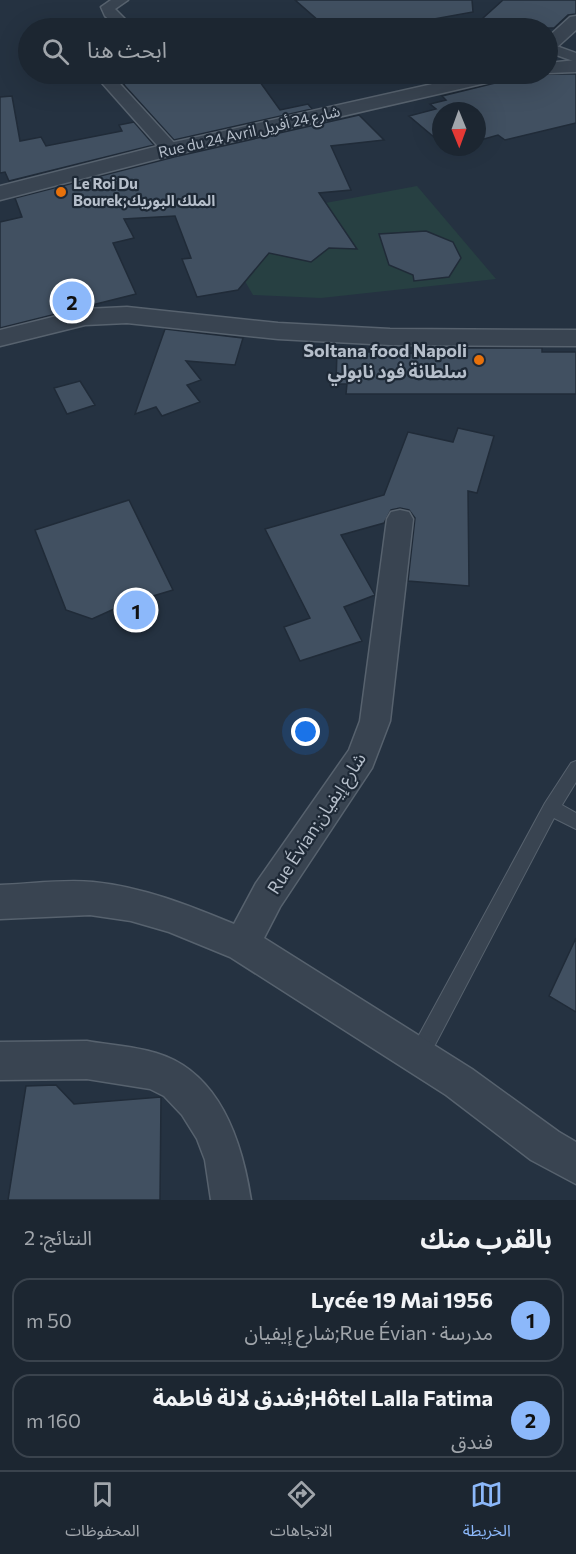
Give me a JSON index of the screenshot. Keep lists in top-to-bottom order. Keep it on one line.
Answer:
{"streets":{"street":["Rue du 24 Avril شارع 24 أفريل","Rue Évian;شارع إيفيان"]},"places":["Le Roi Du Bourek;الملك البوريك","Soltana food Napoli سلطانة فود نابولي"],"north":"bottom","page":{"search":"ابحث هنا","pins":["2","1"],"heading":["بالقرب منك","النتائج: 2"],"list":[{"mark":"1","name":"Lycée 19 Mai 1956","note":"مدرسة · Rue Évian;شارع إيفيان","value":"50 m"},{"mark":"2","name":"Hôtel Lalla Fatima;فندق لالة فاطمة","note":"فندق","value":"160 m"}],"nav":["الخريطة","الاتجاهات","المحفوظات"]}}
